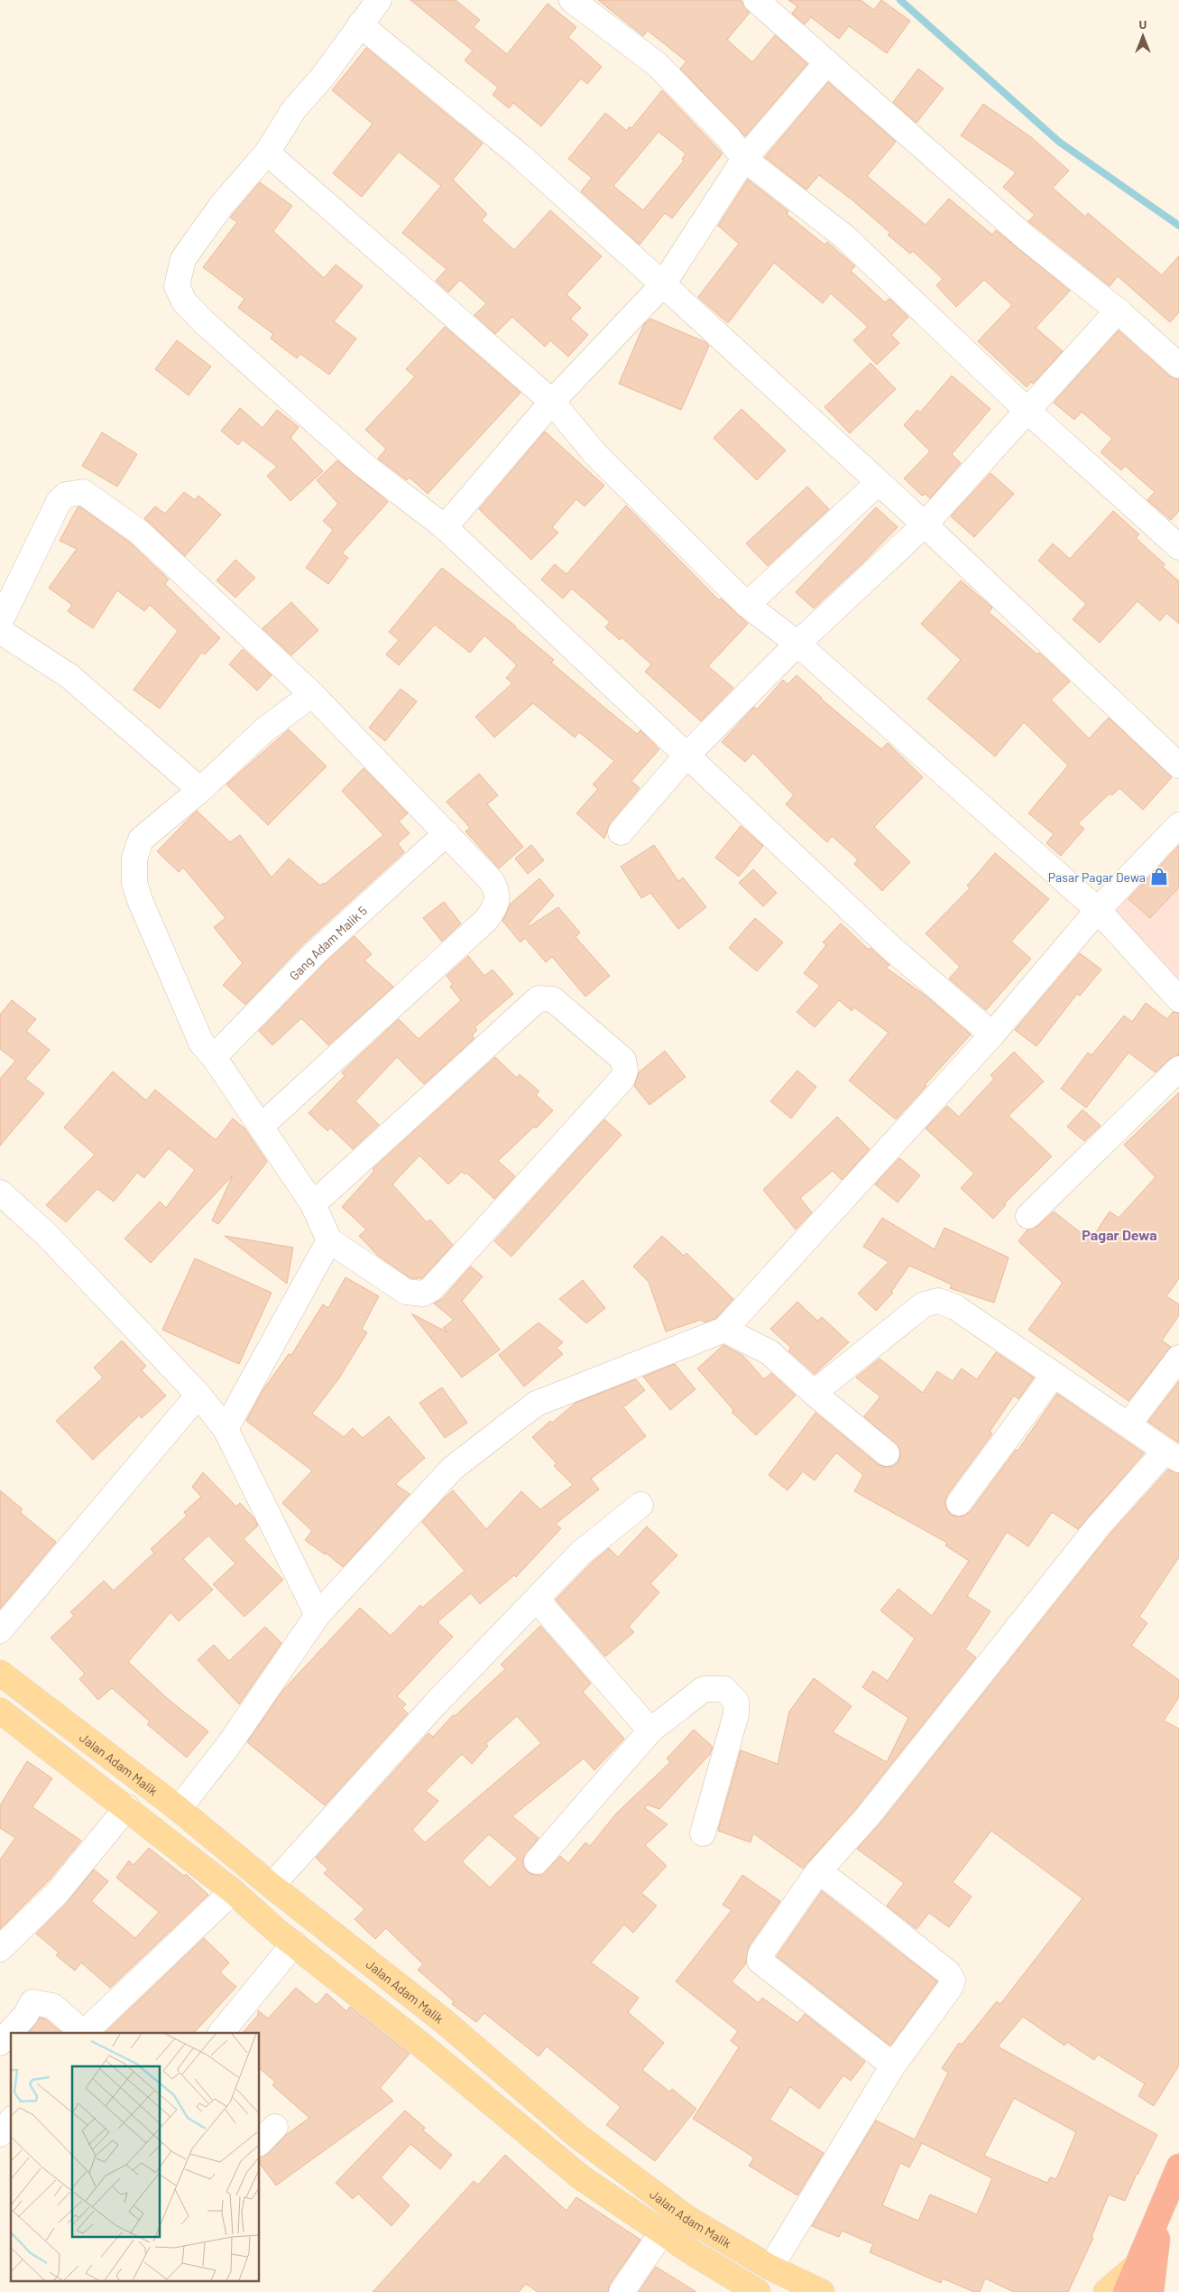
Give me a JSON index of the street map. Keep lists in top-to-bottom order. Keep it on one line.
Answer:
{"streets":{"main road":["Jalan Adam Malik"],"street":["Gang Adam Malik 5"]},"districts":["Pagar Dewa"],"places":{"shop":["Pasar Pagar Dewa"]},"north":"top"}
